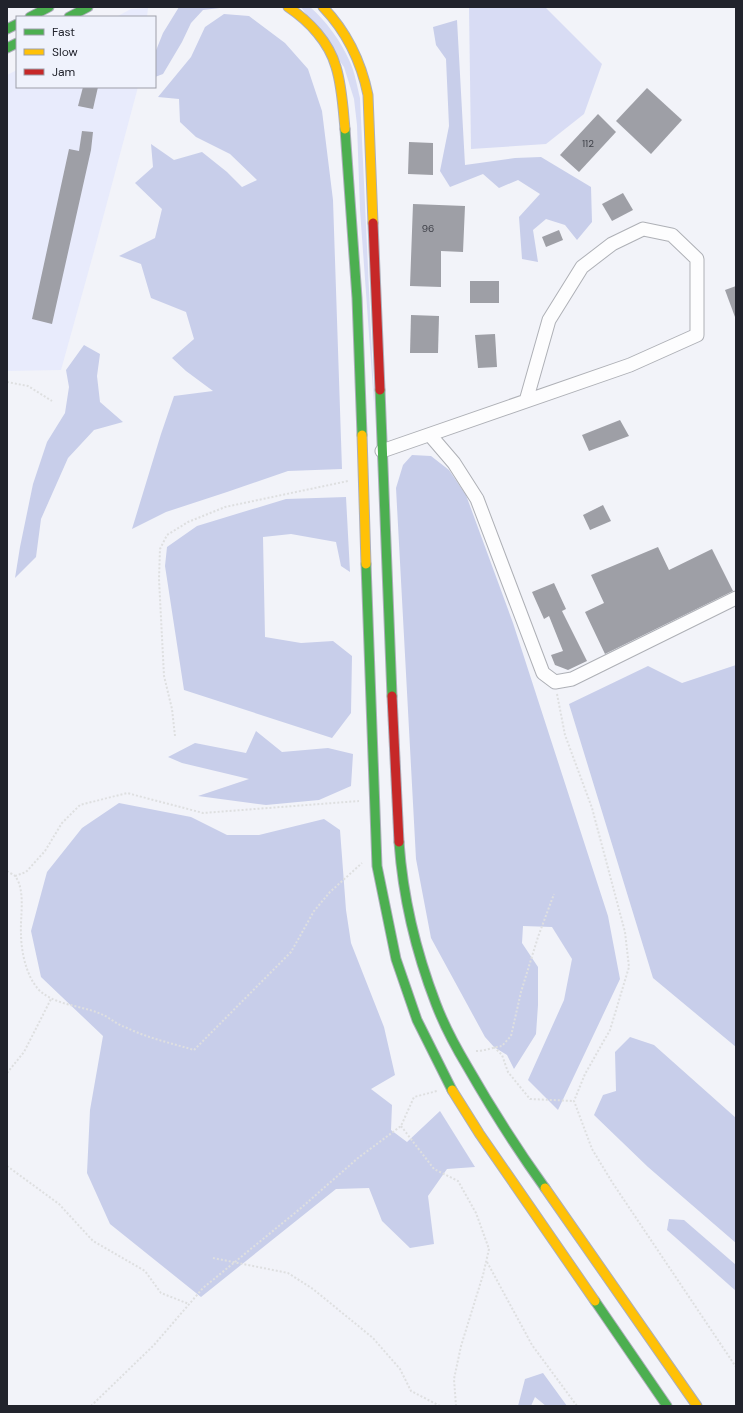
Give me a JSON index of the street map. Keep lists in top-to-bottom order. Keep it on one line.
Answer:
{"house_numbers":["112","96"],"legend":["Fast","Slow","Jam"]}
